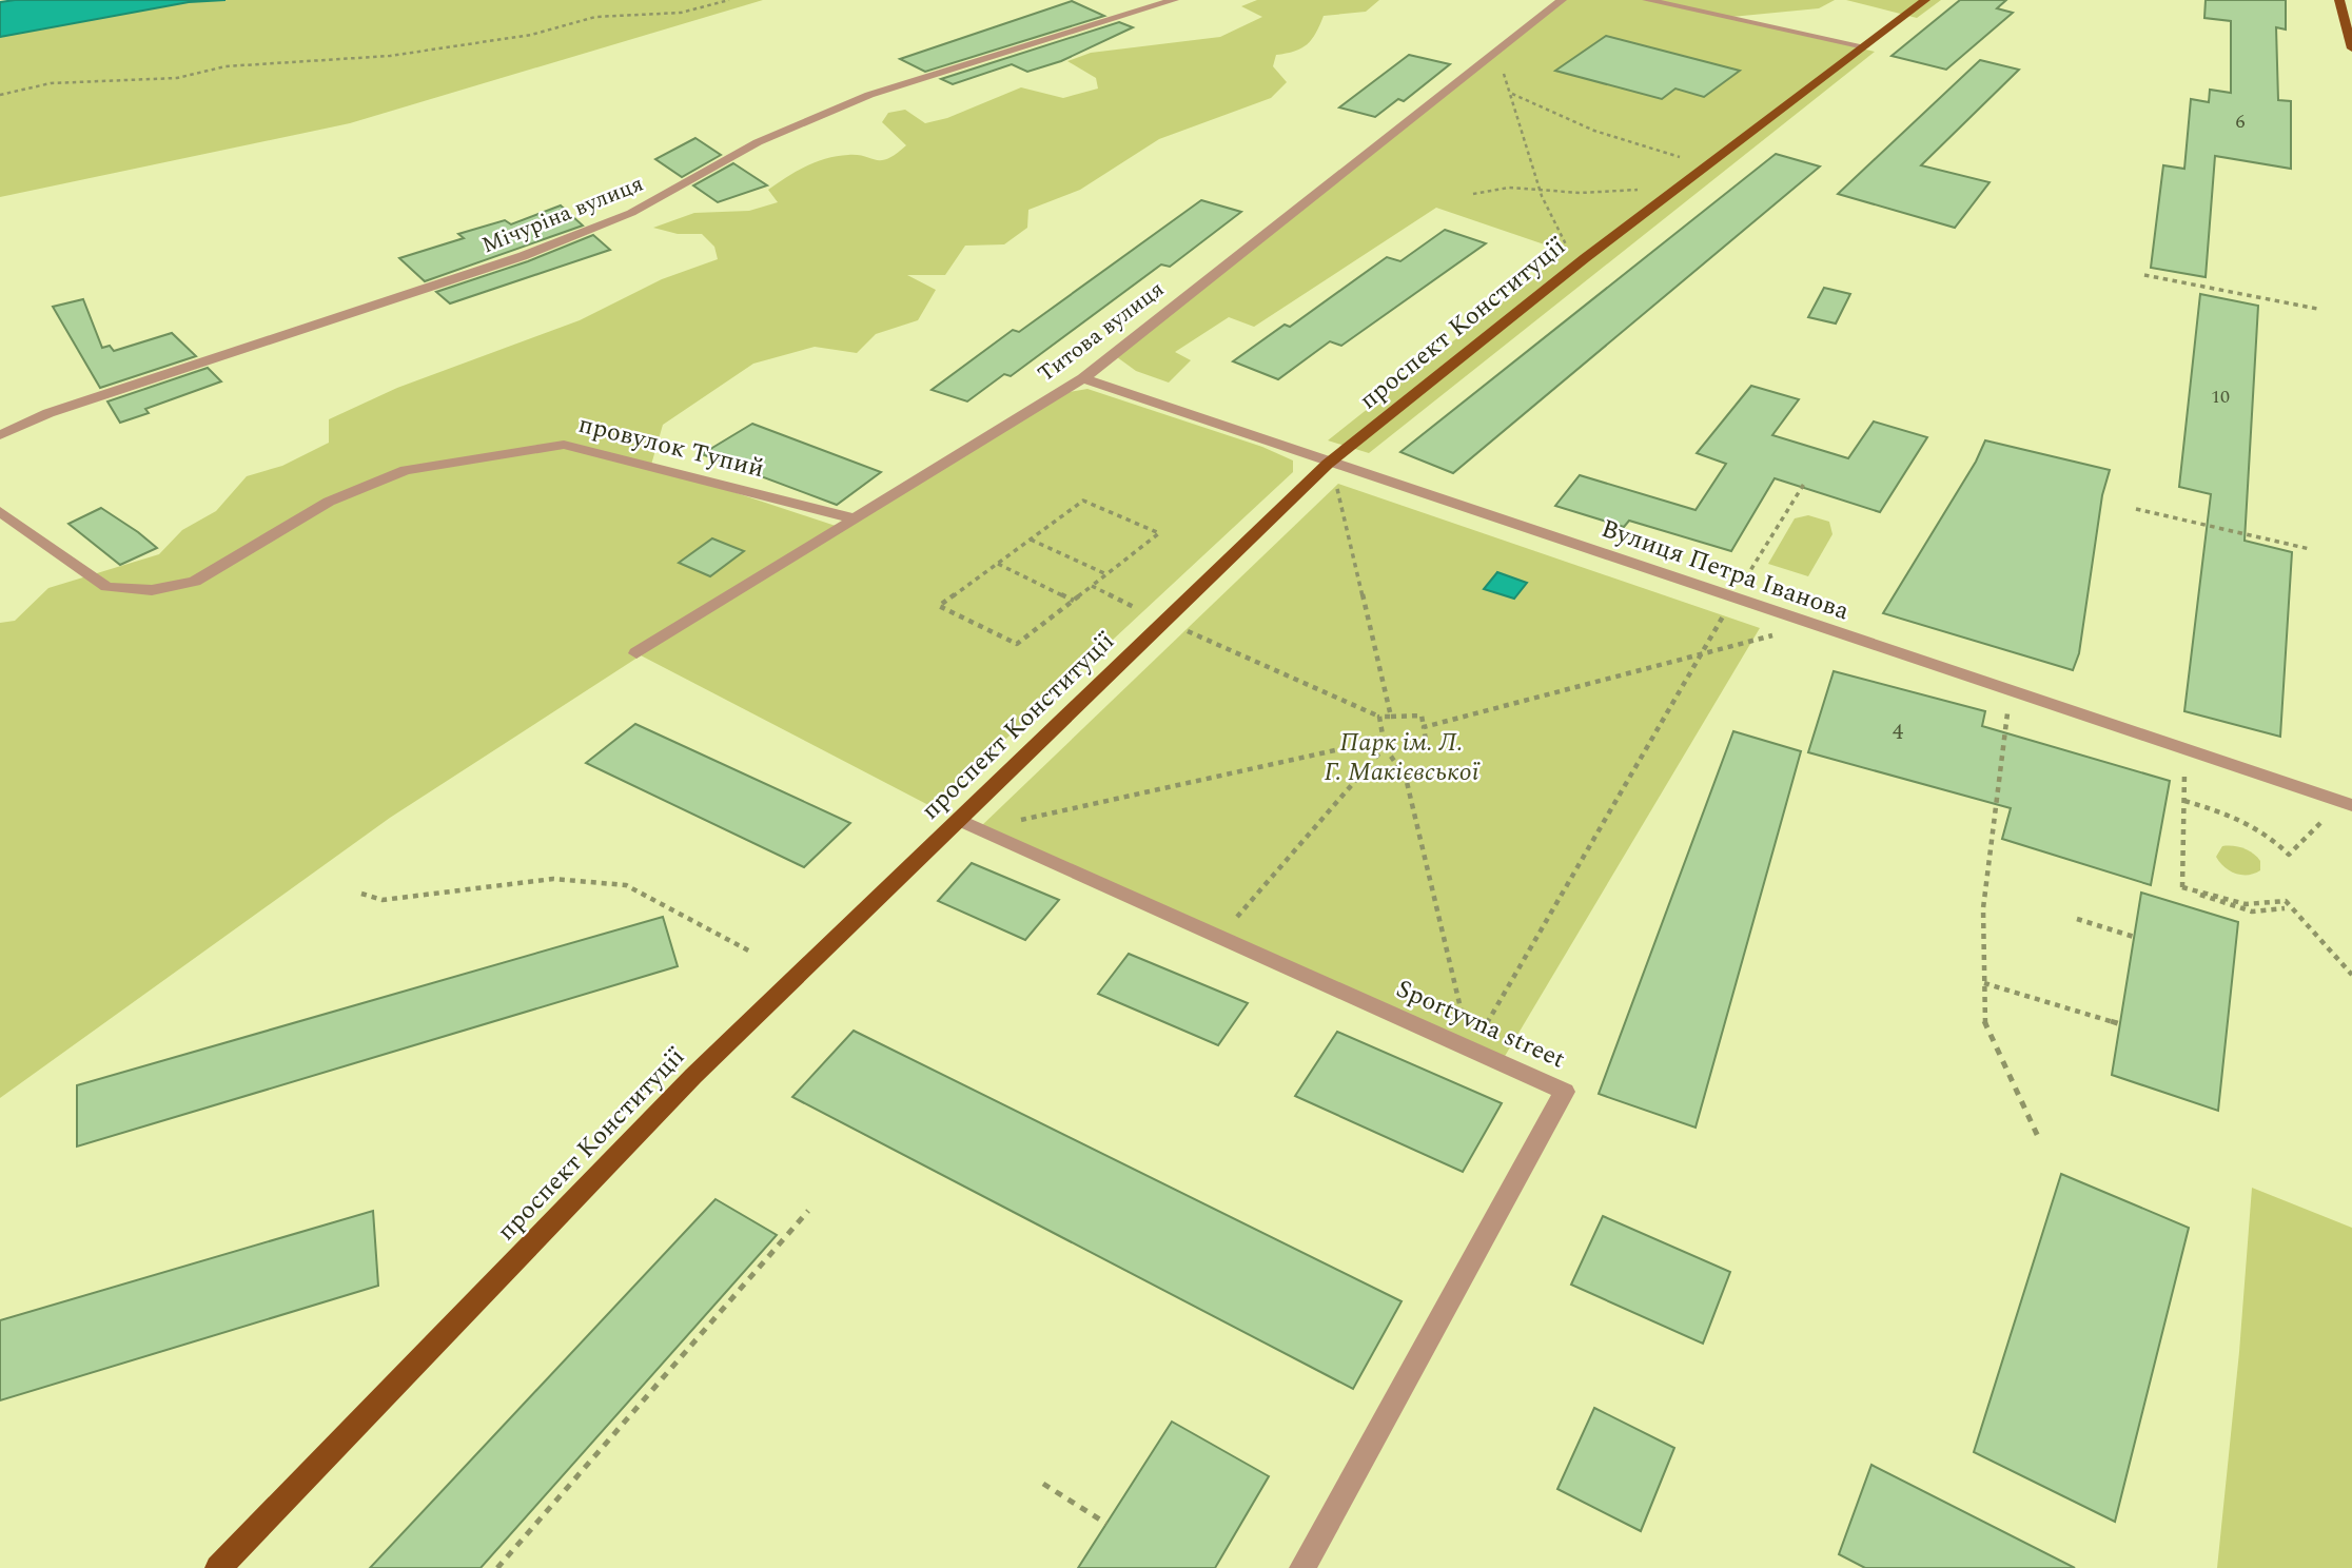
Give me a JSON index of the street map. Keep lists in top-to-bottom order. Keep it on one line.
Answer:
{"streets":{"main road":["проспект Конституції"],"street":["Мічуріна вулиця","Титова вулиця","провулок Тупий","Вулиця Петра Іванова","Sportyvna street"]},"crossings":[["проспект Конституції","Вулиця Петра Іванова"],["проспект Конституції","Sportyvna street"],["Титова вулиця","провулок Тупий"],["Титова вулиця","Вулиця Петра Іванова"]],"parks":["Парк ім. Л. Г. Макієвської"],"house_numbers":["6","10","4"]}
